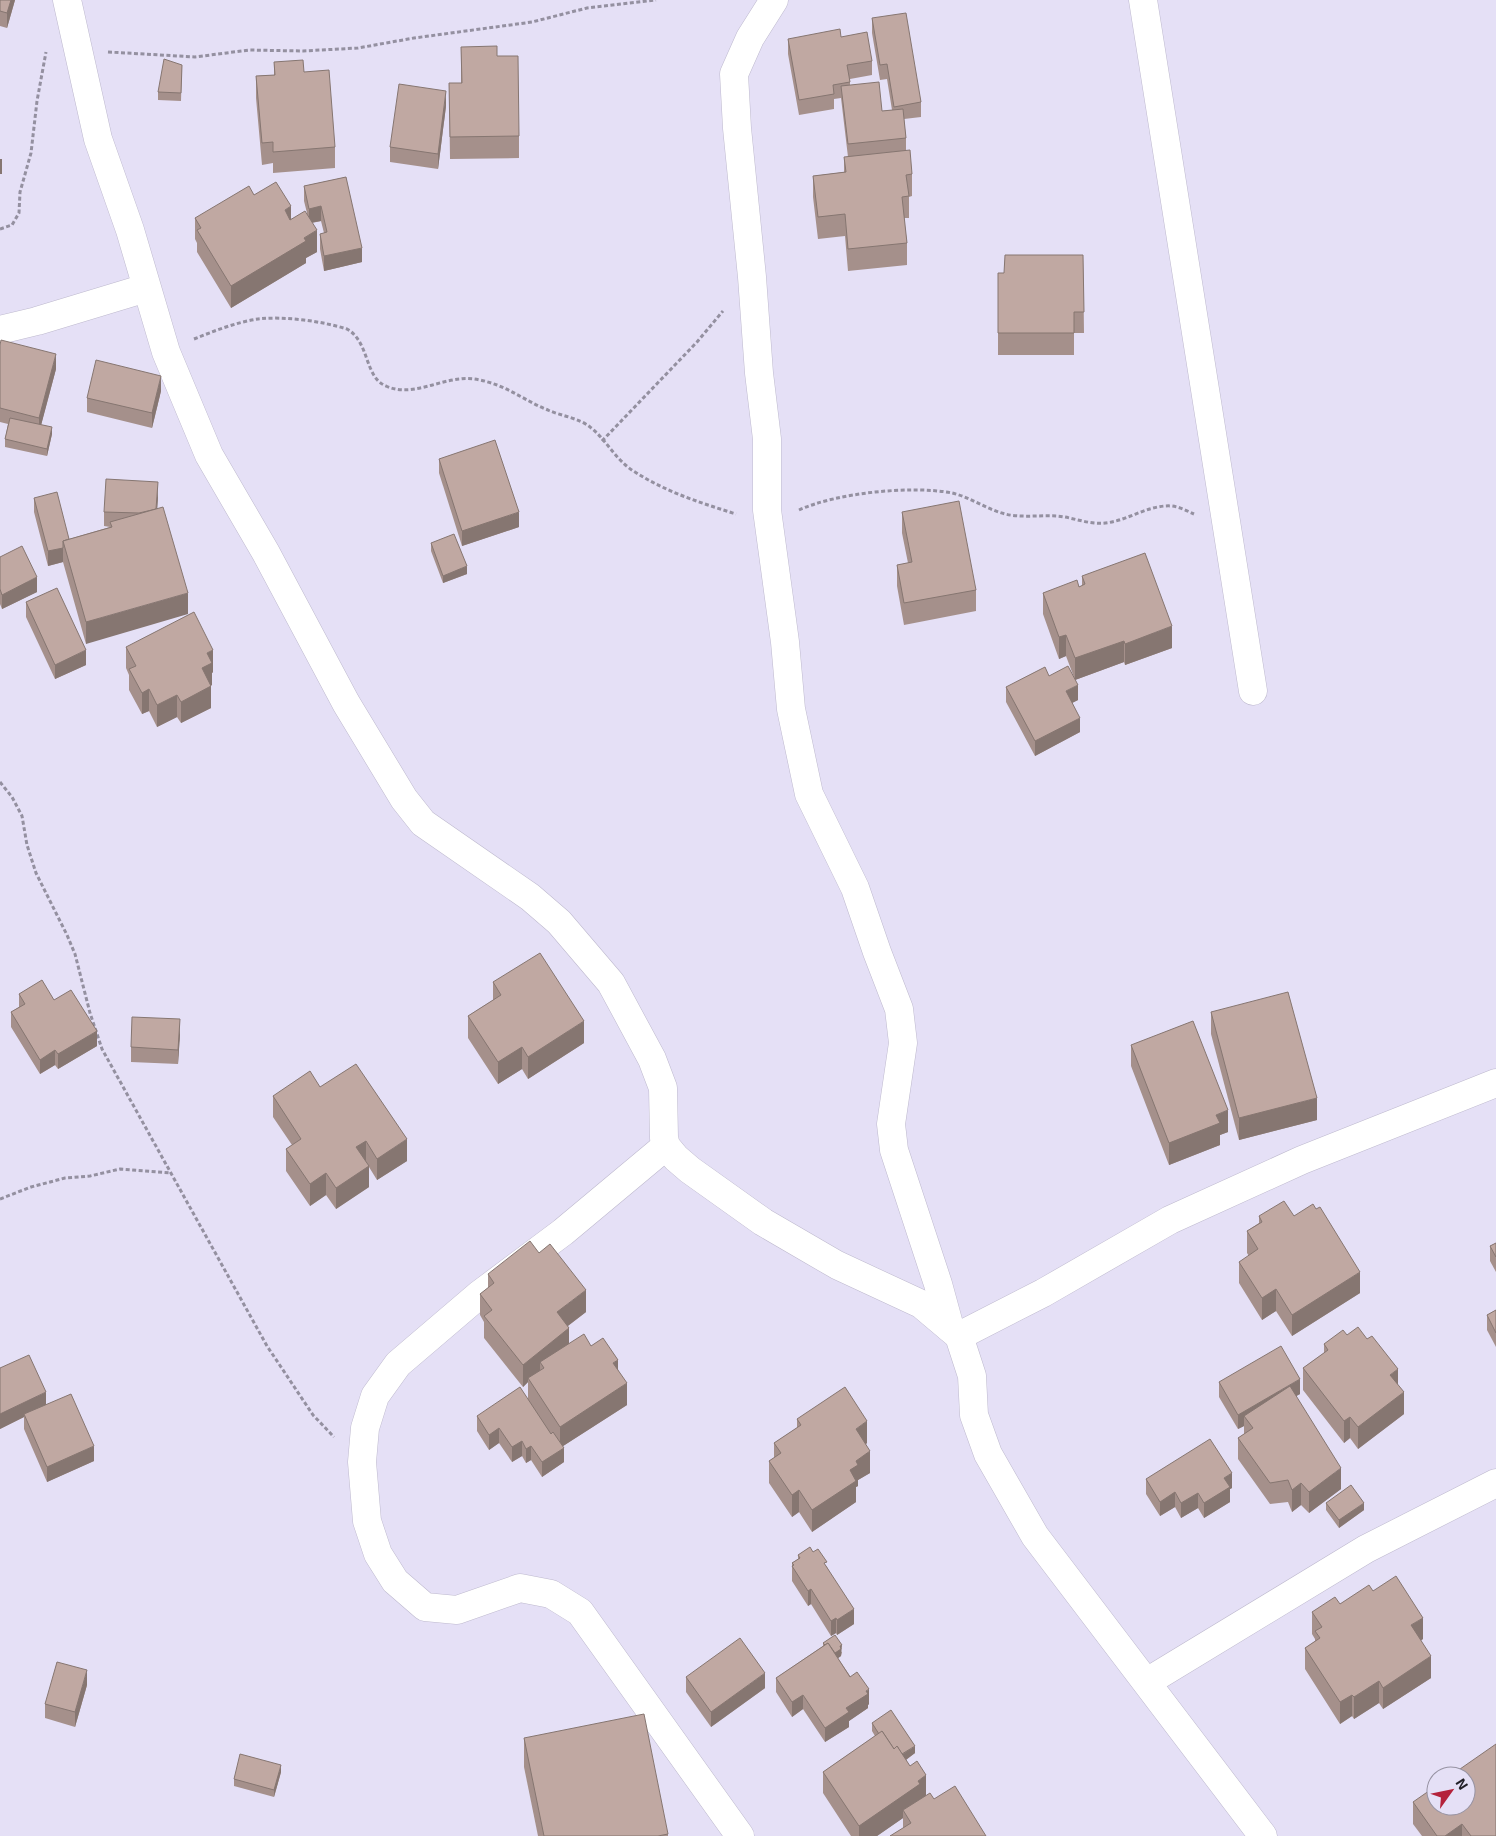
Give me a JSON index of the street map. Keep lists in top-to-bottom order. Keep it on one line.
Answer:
{"north":"top right"}
